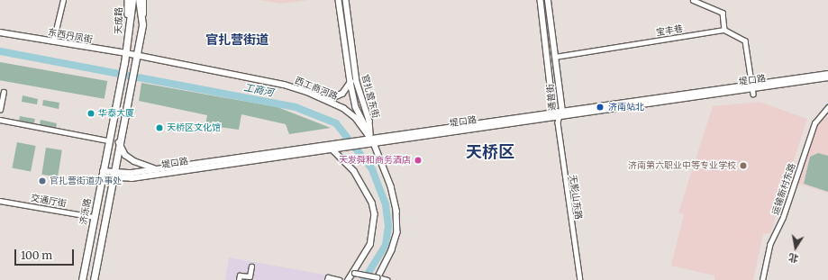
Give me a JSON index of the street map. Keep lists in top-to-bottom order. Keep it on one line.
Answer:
{"streets":{"highway":["天成路","济泺路"],"main road":["东西丹凤街","堤口路","西工商河路","官扎营东街","通普街"],"street":["宝丰巷","运输新村东路","无影山东路","交通厅街"]},"crossings":[["天成路","东西丹凤街"],["天成路","济泺路"],["宝丰巷","通普街"],["东西丹凤街","西工商河路"],["堤口路","西工商河路"],["堤口路","官扎营东街"],["堤口路","通普街"],["堤口路","无影山东路"],["堤口路","济泺路"],["西工商河路","官扎营东街"],["通普街","无影山东路"],["交通厅街","济泺路"]],"districts":["官扎营街道","天桥区"],"water":["工商河"],"places":["济南站北","华泰大厦","天桥区文化馆","天发舜和商务酒店","济南第六职业中等专业学校","官扎营街道办事处"],"scale_bar":"100 m","north":"bottom"}
